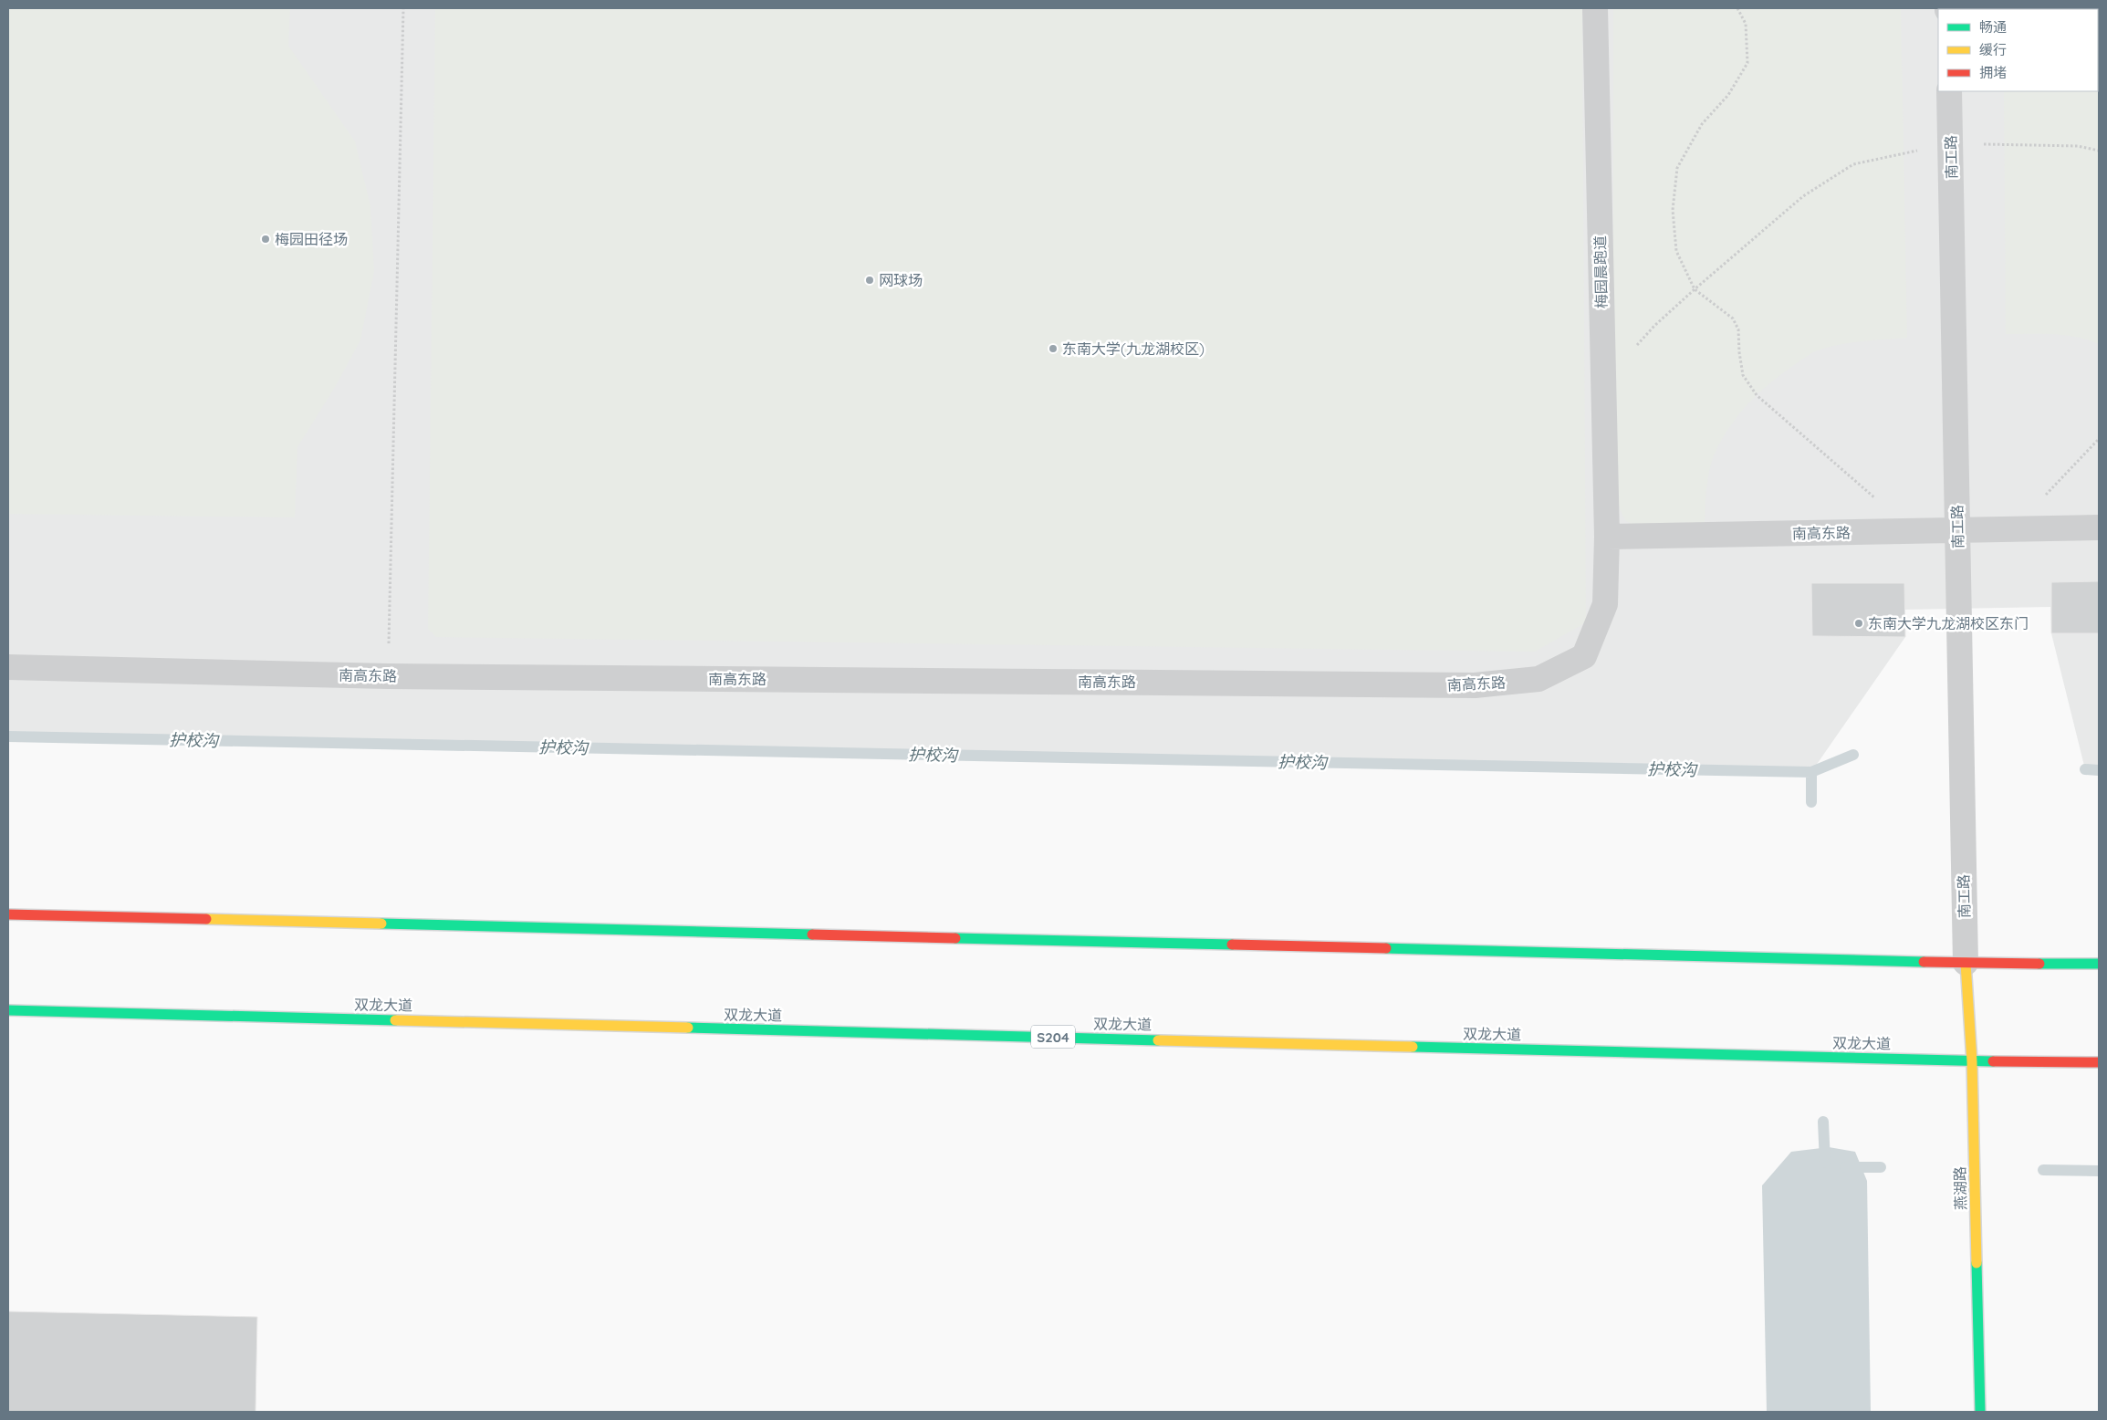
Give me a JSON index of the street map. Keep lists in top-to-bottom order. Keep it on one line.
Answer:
{"streets":{"main road":["双龙大道","S204","燕湖路"],"street":["南工路","梅园晨跑道","南高东路"]},"crossings":[["南工路","南高东路"],["南工路","燕湖路"],["梅园晨跑道","南高东路"],["双龙大道","燕湖路"]],"water":["护校沟"],"places":["梅园田径场","网球场","东南大学(九龙湖校区)","东南大学九龙湖校区东门"],"legend":["畅通","缓行","拥堵"]}
